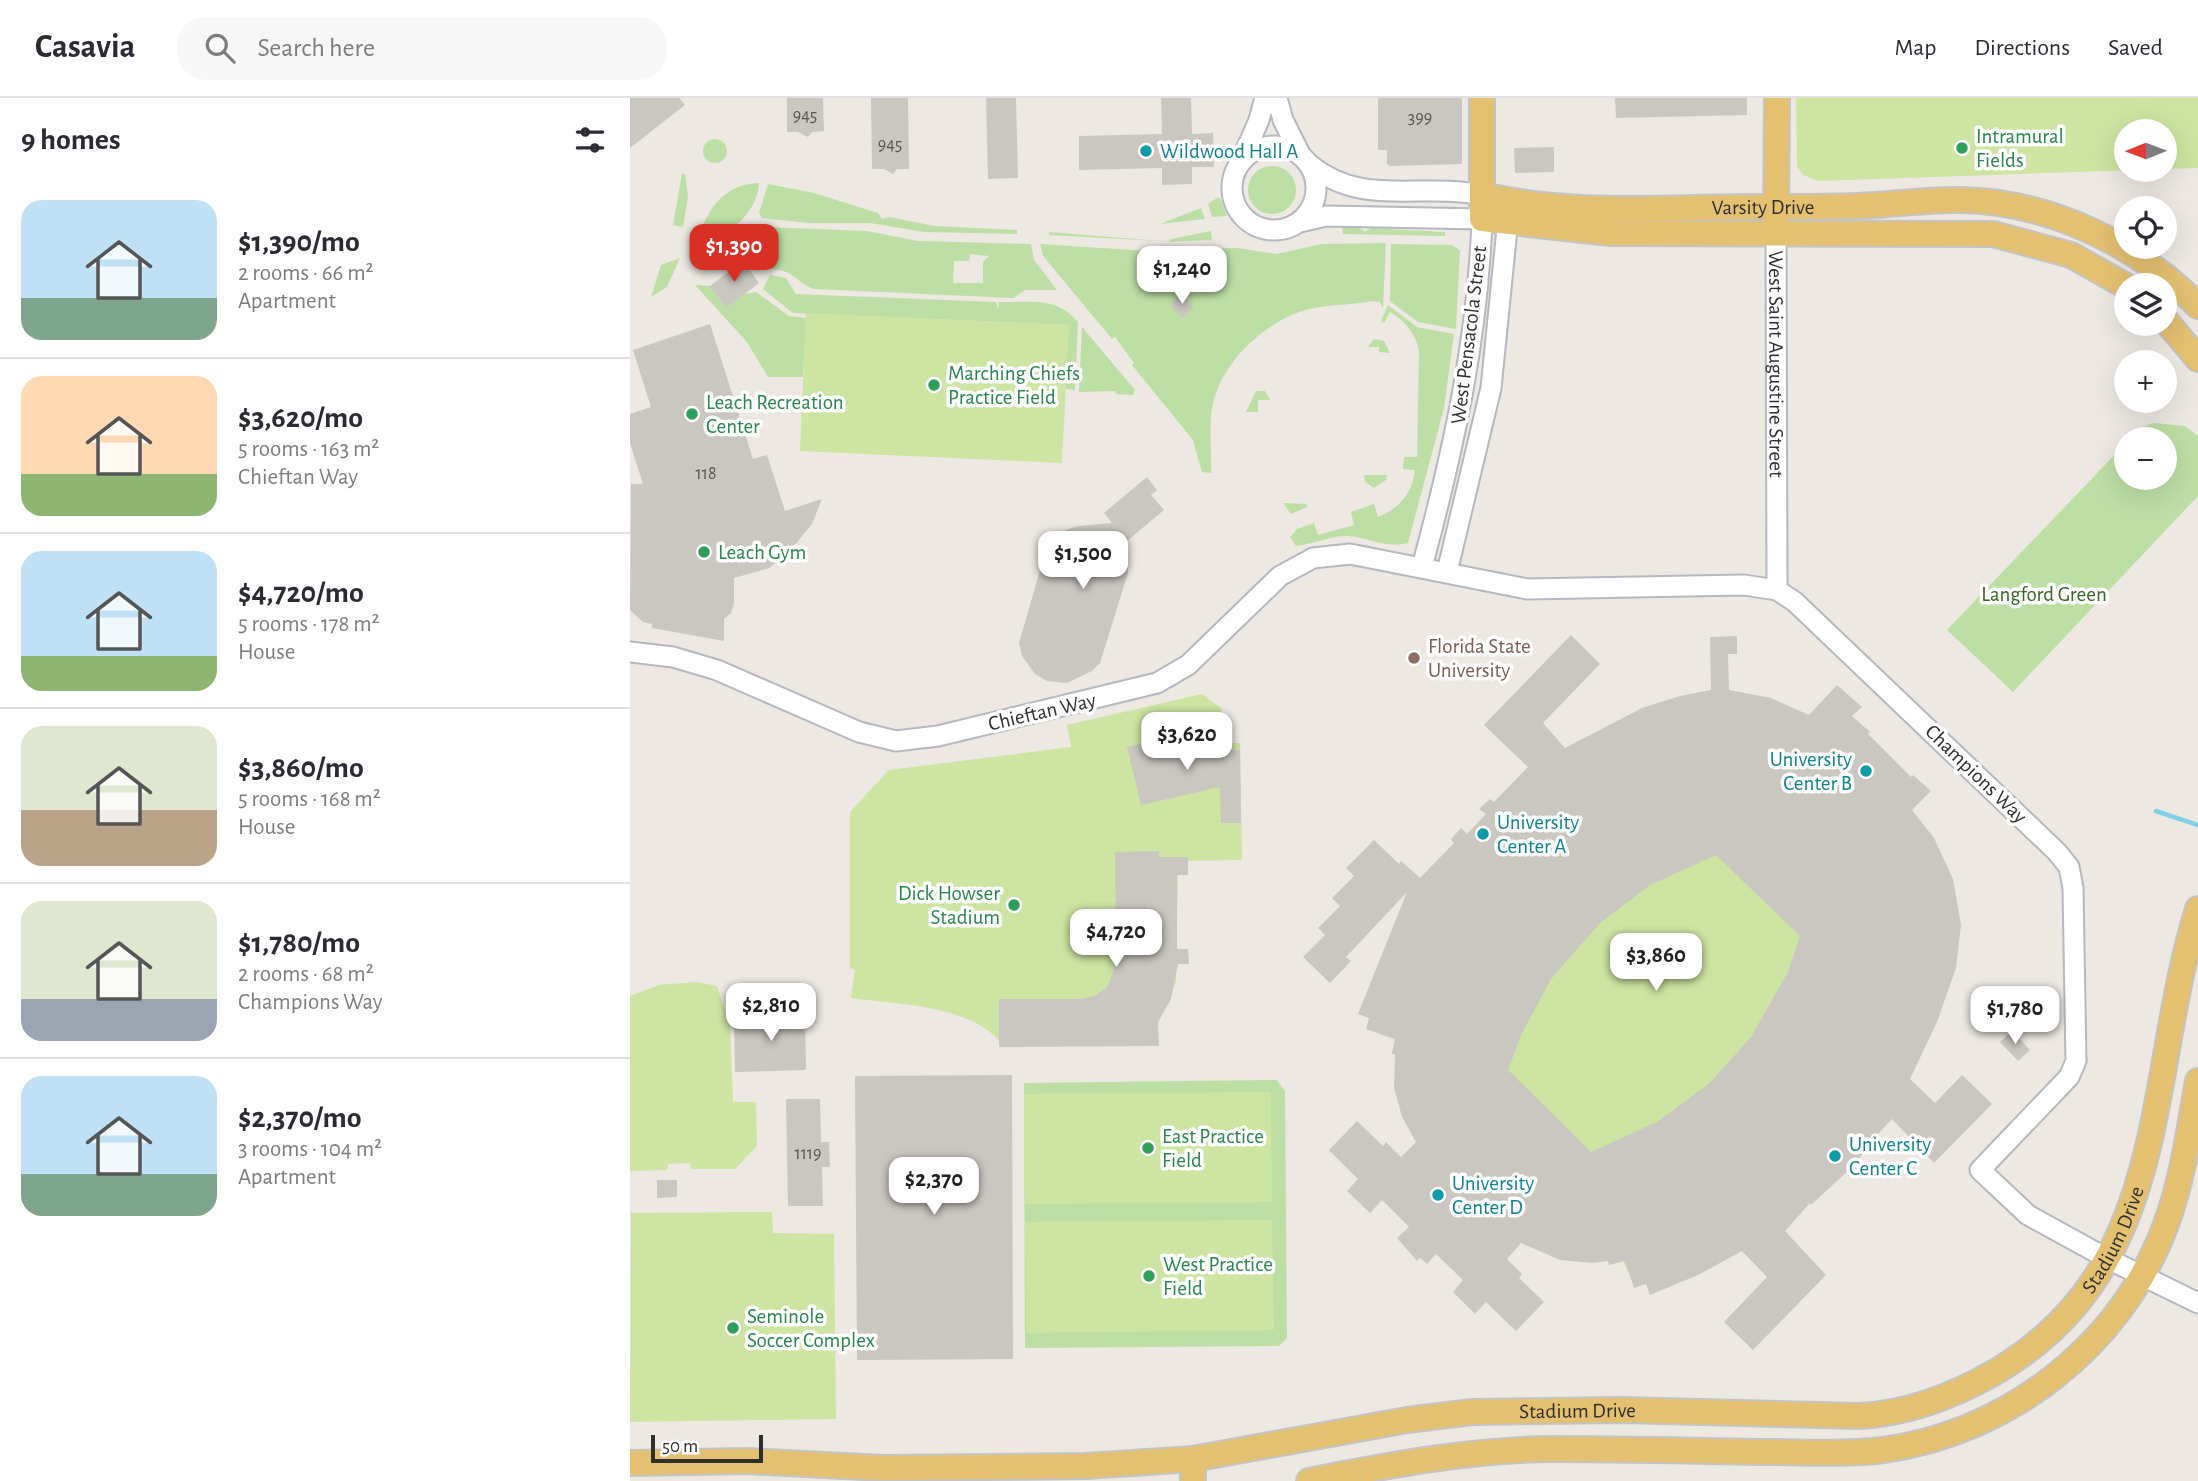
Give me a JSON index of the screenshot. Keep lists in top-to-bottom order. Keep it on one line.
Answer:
{"streets":{"main road":["Varsity Drive","West Pensacola Street","West Saint Augustine Street","Stadium Drive"],"street":["Chieftan Way","Champions Way"]},"crossings":[["Varsity Drive","West Pensacola Street"],["Varsity Drive","West Saint Augustine Street"],["West Pensacola Street","Chieftan Way"],["West Pensacola Street","Champions Way"],["West Saint Augustine Street","Champions Way"],["Chieftan Way","Champions Way"],["Champions Way","Stadium Drive"]],"parks":["Langford Green"],"places":["Intramural Fields","Wildwood Hall A","Marching Chiefs Practice Field","Leach Recreation Center","Leach Gym","Florida State University","University Center B","University Center A","Dick Howser Stadium","East Practice Field","University Center C","University Center D","West Practice Field","Seminole Soccer Complex"],"house_numbers":["945","399","945","118","1119"],"scale_bar":"50 m","north":"left","page":{"header":"Casavia","search":"Search here","nav":["Map","Directions","Saved"],"heading":"9 homes","map_buttons":["+","−"],"list":[{"name":"$1,390/mo","note":"2 rooms · 66 m² · Apartment"},{"name":"$3,620/mo","note":"5 rooms · 163 m² · Chieftan Way"},{"name":"$4,720/mo","note":"5 rooms · 178 m² · House"},{"name":"$3,860/mo","note":"5 rooms · 168 m² · House"},{"name":"$1,780/mo","note":"2 rooms · 68 m² · Champions Way"},{"name":"$2,370/mo","note":"3 rooms · 104 m² · Apartment"}],"price":["$1,390","$1,240","$1,500","$3,620","$4,720","$3,860","$2,810","$1,780","$2,370"],"scale":"50 m"}}
